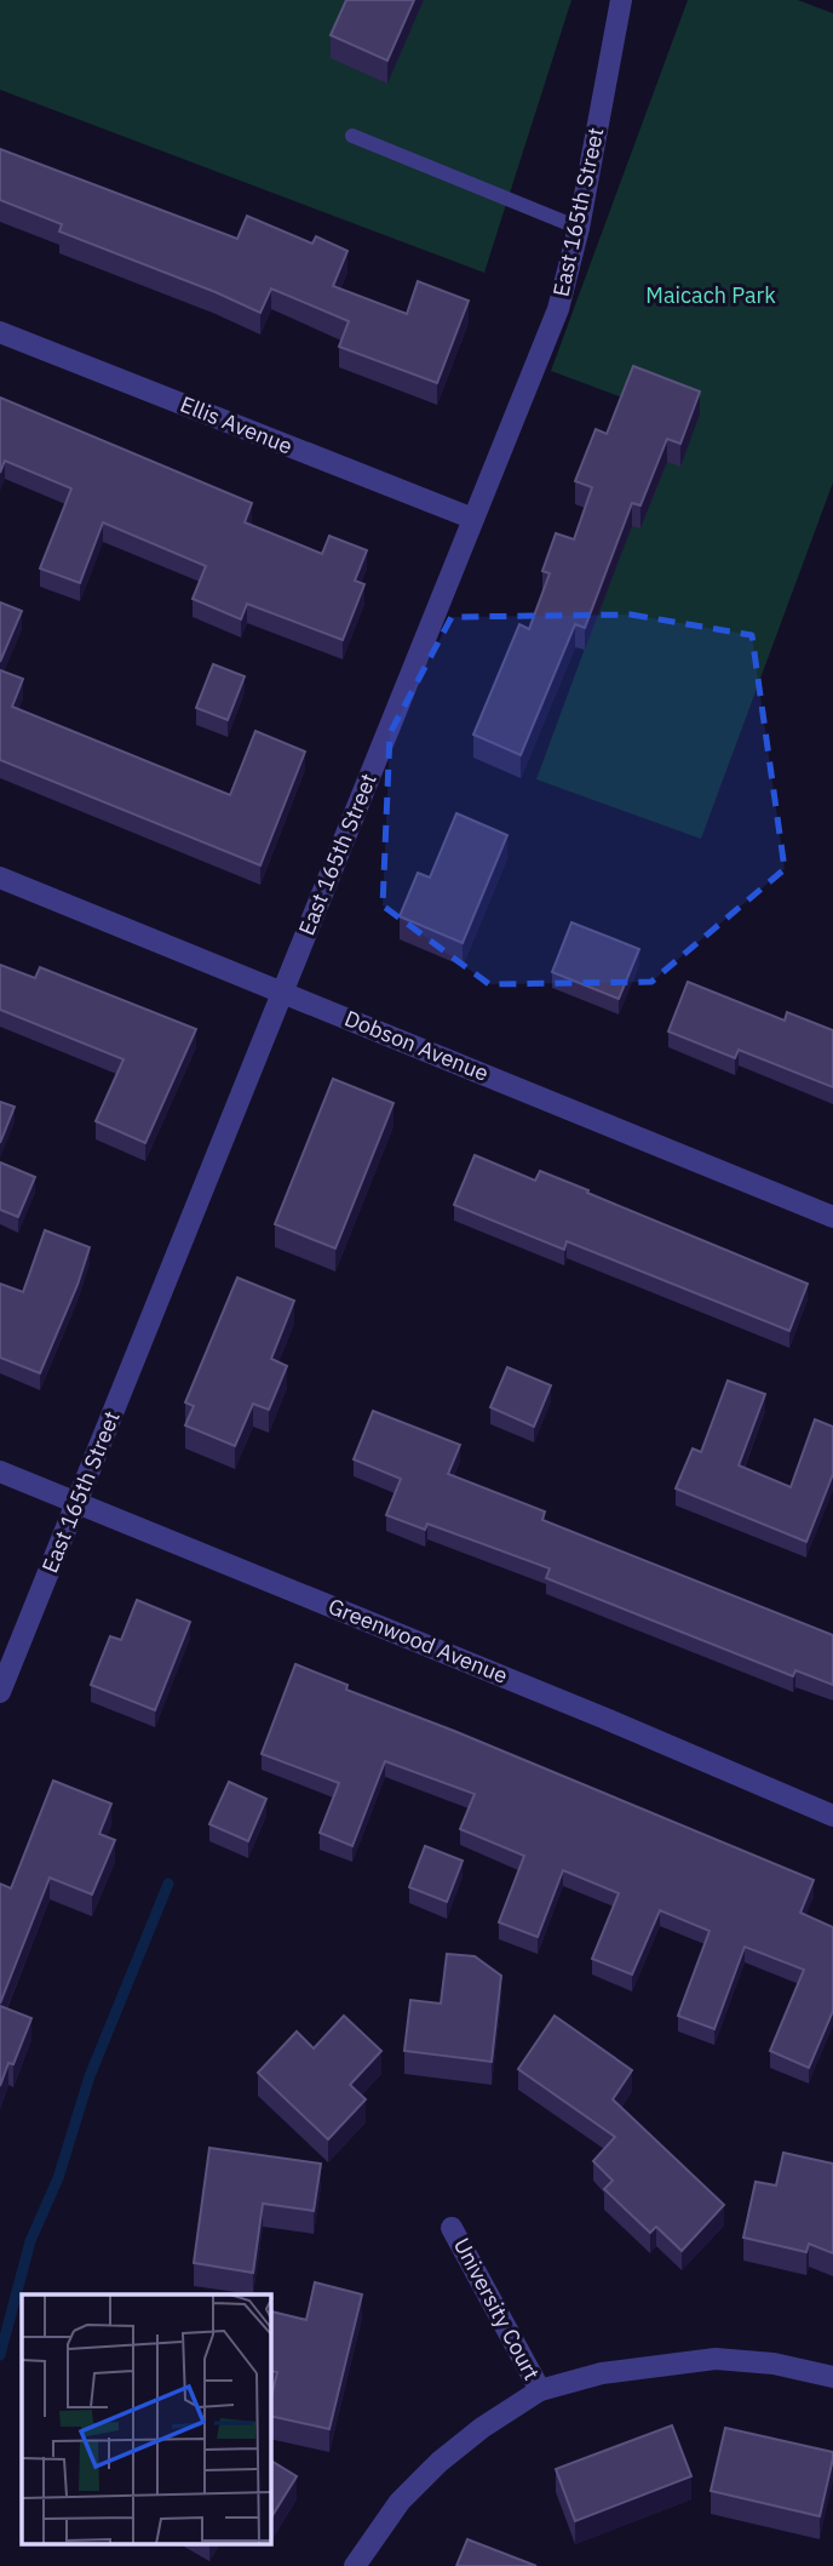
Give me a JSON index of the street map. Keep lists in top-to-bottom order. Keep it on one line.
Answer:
{"streets":{"street":["East 165th Street","Ellis Avenue","Dobson Avenue","Greenwood Avenue","University Court"]},"crossings":[["East 165th Street","Ellis Avenue"],["East 165th Street","Dobson Avenue"],["East 165th Street","Greenwood Avenue"]],"parks":["Maicach Park"]}
